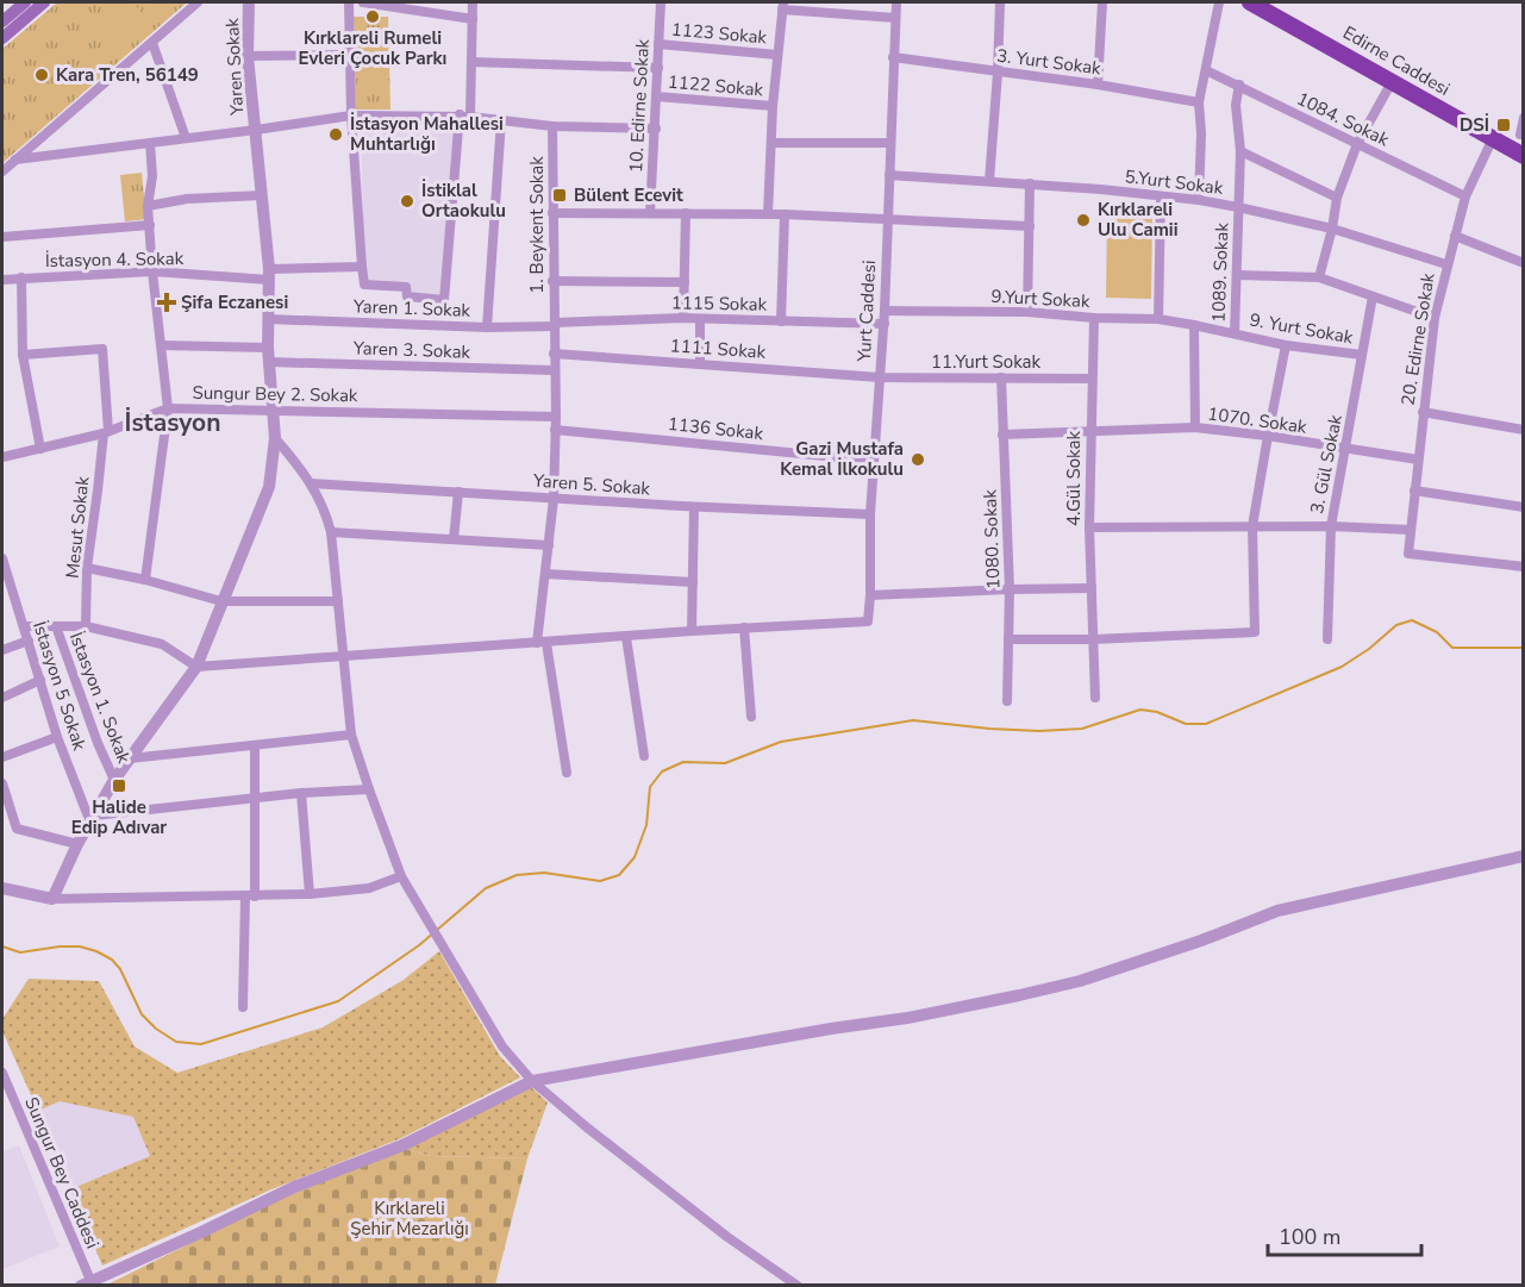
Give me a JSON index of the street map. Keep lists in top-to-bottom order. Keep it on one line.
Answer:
{"streets":{"highway":["Edirne Caddesi"],"street":["1123 Sokak","3. Yurt Sokak","Yaren Sokak","1122 Sokak","10. Edirne Sokak","1084. Sokak","5.Yurt Sokak","1. Beykent Sokak","İstasyon 4. Sokak","1089. Sokak","9.Yurt Sokak","1115 Sokak","Yaren 1. Sokak","Yurt Caddesi","9. Yurt Sokak","20. Edirne Sokak","1111 Sokak","Yaren 3. Sokak","11.Yurt Sokak","Sungur Bey 2. Sokak","1070. Sokak","1136 Sokak","3. Gül Sokak","4.Gül Sokak","Yaren 5. Sokak","Mesut Sokak","1080. Sokak","İstasyon 5 Sokak","İstasyon 1. Sokak","Sungur Bey Caddesi"]},"crossings":[["1123 Sokak","10. Edirne Sokak"],["Edirne Caddesi","20. Edirne Sokak"],["3. Yurt Sokak","Yurt Caddesi"],["Yaren Sokak","İstasyon 4. Sokak"],["Yaren Sokak","Yaren 1. Sokak"],["Yaren Sokak","Yaren 3. Sokak"],["Yaren Sokak","Sungur Bey 2. Sokak"],["Yaren Sokak","İstasyon 5 Sokak"],["Yaren Sokak","İstasyon 1. Sokak"],["1122 Sokak","10. Edirne Sokak"],["1084. Sokak","1089. Sokak"],["1084. Sokak","20. Edirne Sokak"],["5.Yurt Sokak","1089. Sokak"],["5.Yurt Sokak","Yurt Caddesi"],["5.Yurt Sokak","20. Edirne Sokak"],["1. Beykent Sokak","1115 Sokak"],["1. Beykent Sokak","Yaren 1. Sokak"],["1. Beykent Sokak","1111 Sokak"],["1. Beykent Sokak","Yaren 3. Sokak"],["1. Beykent Sokak","Sungur Bey 2. Sokak"],["1. Beykent Sokak","1136 Sokak"],["1. Beykent Sokak","Yaren 5. Sokak"],["1089. Sokak","9. Yurt Sokak"],["9.Yurt Sokak","Yurt Caddesi"],["9.Yurt Sokak","9. Yurt Sokak"],["9.Yurt Sokak","4.Gül Sokak"],["1115 Sokak","Yaren 1. Sokak"],["1115 Sokak","Yurt Caddesi"],["Yurt Caddesi","1111 Sokak"],["Yurt Caddesi","11.Yurt Sokak"],["Yurt Caddesi","1136 Sokak"],["Yurt Caddesi","Yaren 5. Sokak"],["9. Yurt Sokak","3. Gül Sokak"],["20. Edirne Sokak","1070. Sokak"],["1111 Sokak","11.Yurt Sokak"],["11.Yurt Sokak","4.Gül Sokak"],["11.Yurt Sokak","1080. Sokak"],["Sungur Bey 2. Sokak","Mesut Sokak"],["1070. Sokak","3. Gül Sokak"],["1070. Sokak","4.Gül Sokak"],["1070. Sokak","1080. Sokak"]],"districts":["İstasyon"],"parks":["Kırklareli Şehir Mezarlığı"],"places":{"other":["Kırklareli Rumeli Evleri Çocuk Parkı","Kara Tren, 56149","İstasyon Mahallesi Muhtarlığı","İstiklal Ortaokulu","Kırklareli Ulu Camii","Gazi Mustafa Kemal İlkokulu"],"transit":["DSİ","Bülent Ecevit","Halide Edip Adıvar"],"health":["Şifa Eczanesi"]},"scale_bar":"100 m"}
